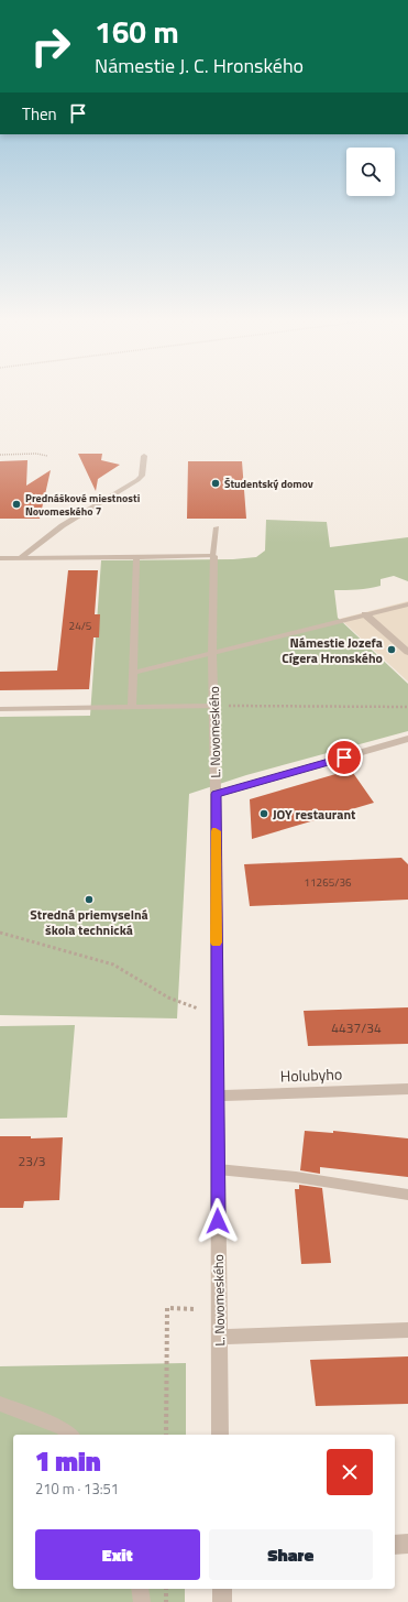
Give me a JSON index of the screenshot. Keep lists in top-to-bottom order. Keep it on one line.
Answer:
{"streets":{"street":["L. Novomeského","Holubyho"]},"crossings":[["L. Novomeského","Holubyho"]],"places":["Študentský domov","Prednáškové miestnosti Novomeského 7","Námestie Jozefa Cígera Hronského","JOY restaurant","Stredná priemyselná škola technická"],"house_numbers":["24/5","11265/36","4437/34","23/3"],"page":{"turn":["160 m","Námestie J. C. Hronského"],"then":"Then","heading":["1 min","210 m · 13:51"],"buttons":["Exit","Share"]}}
